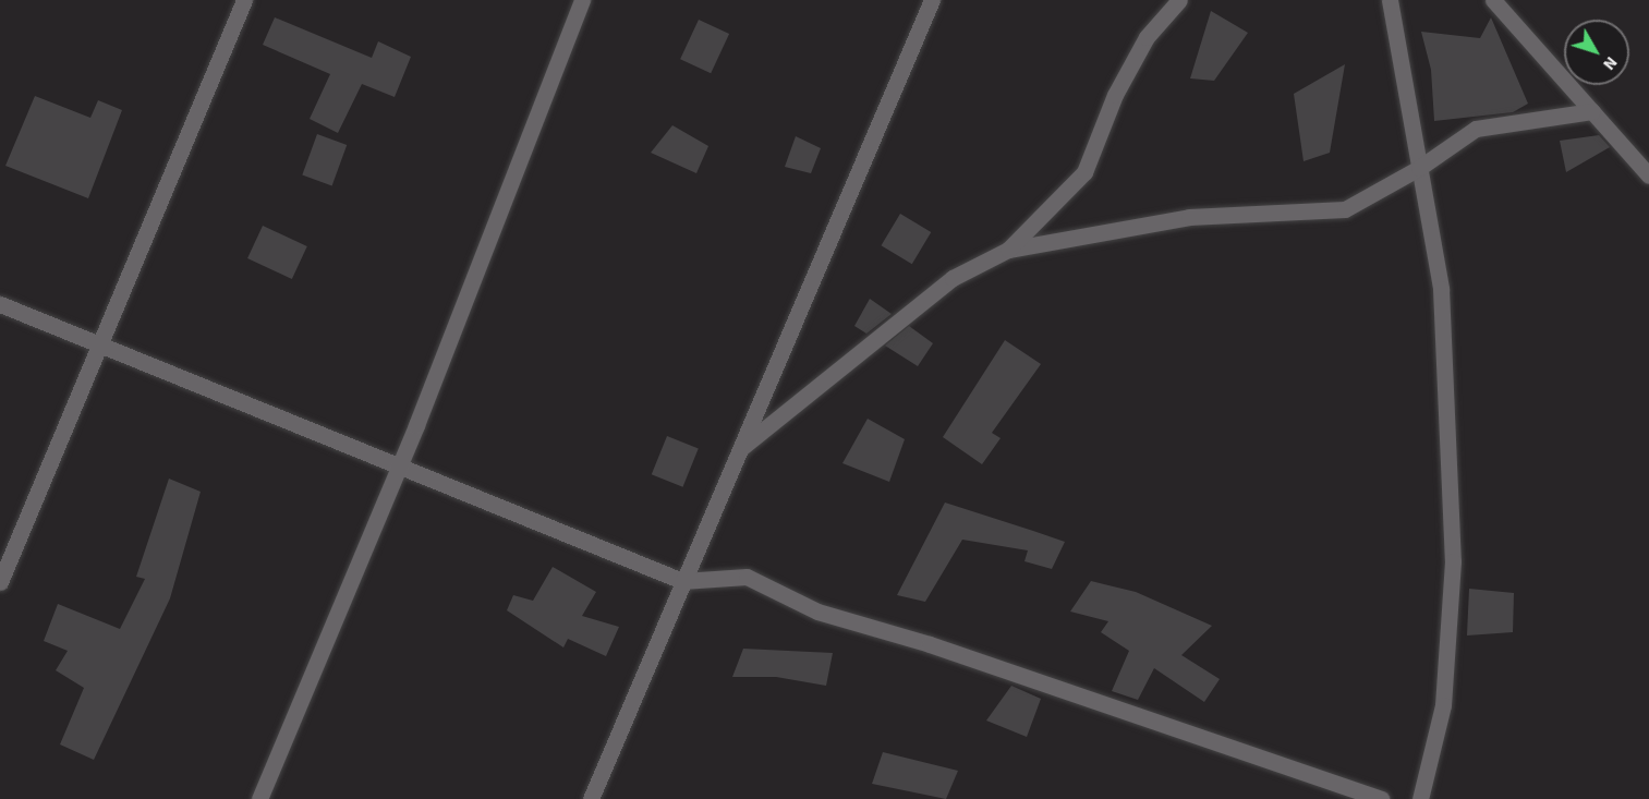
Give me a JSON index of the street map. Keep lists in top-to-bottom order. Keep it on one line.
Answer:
{"north":"bottom right"}
